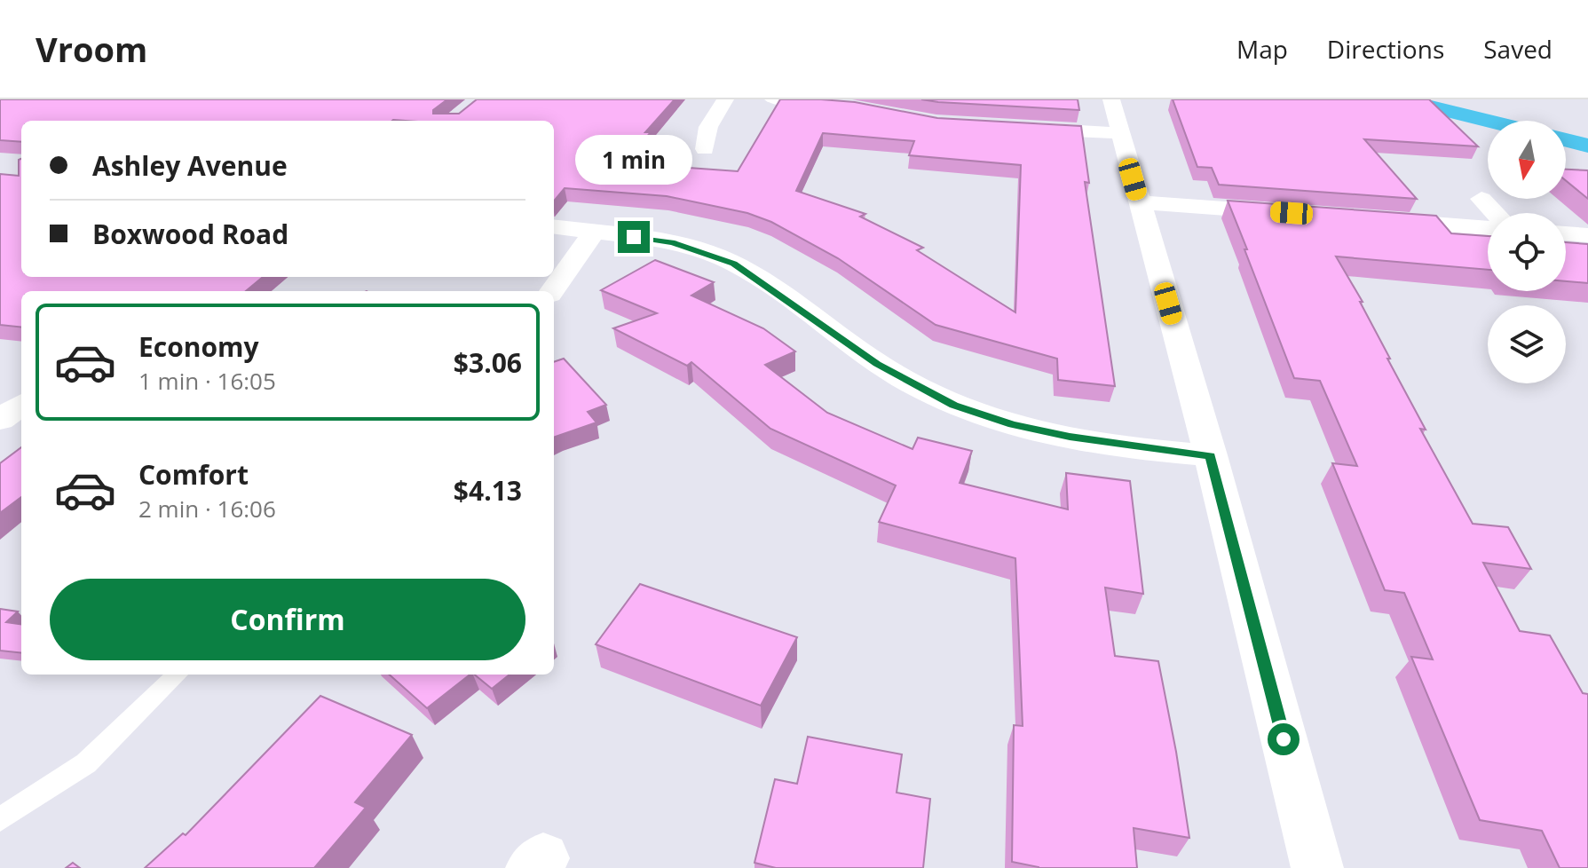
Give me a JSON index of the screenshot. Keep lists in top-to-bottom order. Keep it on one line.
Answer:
{"north":"bottom","page":{"header":"Vroom","nav":["Map","Directions","Saved"],"banner":["Ashley Avenue","Boxwood Road"],"bubble":"1 min","list":[{"name":"Economy","note":"1 min · 16:05","value":"$3.06"},{"name":"Comfort","note":"2 min · 16:06","value":"$4.13"}],"buttons":"Confirm"}}
